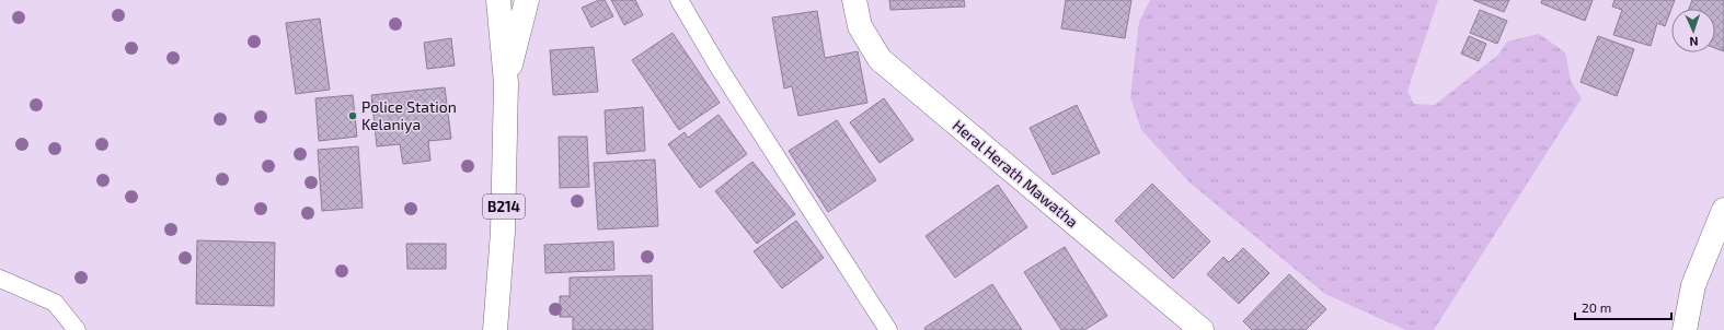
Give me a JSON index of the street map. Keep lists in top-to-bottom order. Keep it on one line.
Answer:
{"streets":{"street":["Heral Herath Mawatha","B214"]},"places":["Police Station Kelaniya"],"scale_bar":"20 m","north":"bottom"}
